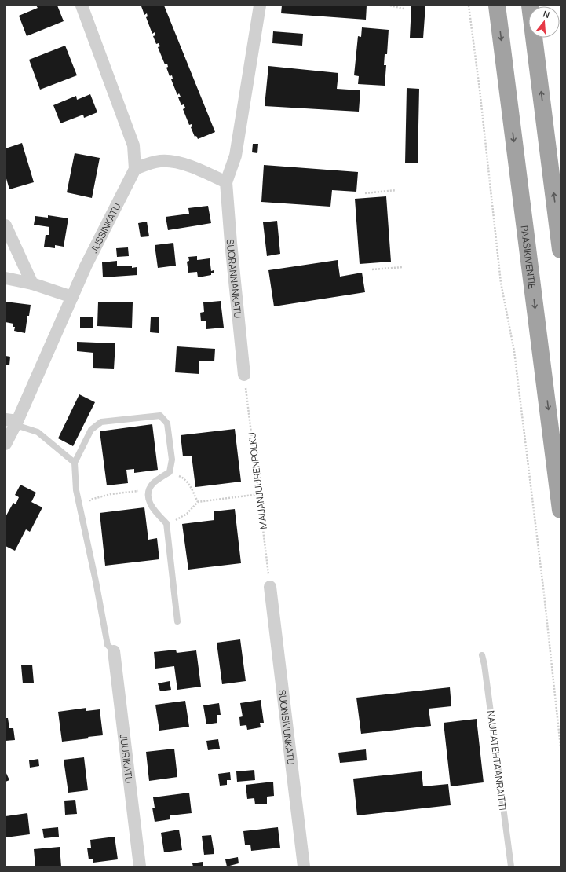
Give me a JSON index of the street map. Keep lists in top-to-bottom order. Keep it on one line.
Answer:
{"streets":{"highway":["PAASIKIVENTIE"],"street":["JUSSINKATU","SUORANNANKATU","SUONSIVUNKATU","JUURIKATU"],"lane":["NAUHATEHTAANRAITTI"],"path":["MAIJANJUURENPOLKU"]},"crossings":[["SUORANNANKATU","MAIJANJUURENPOLKU"],["MAIJANJUURENPOLKU","SUONSIVUNKATU"]],"north":"top"}
